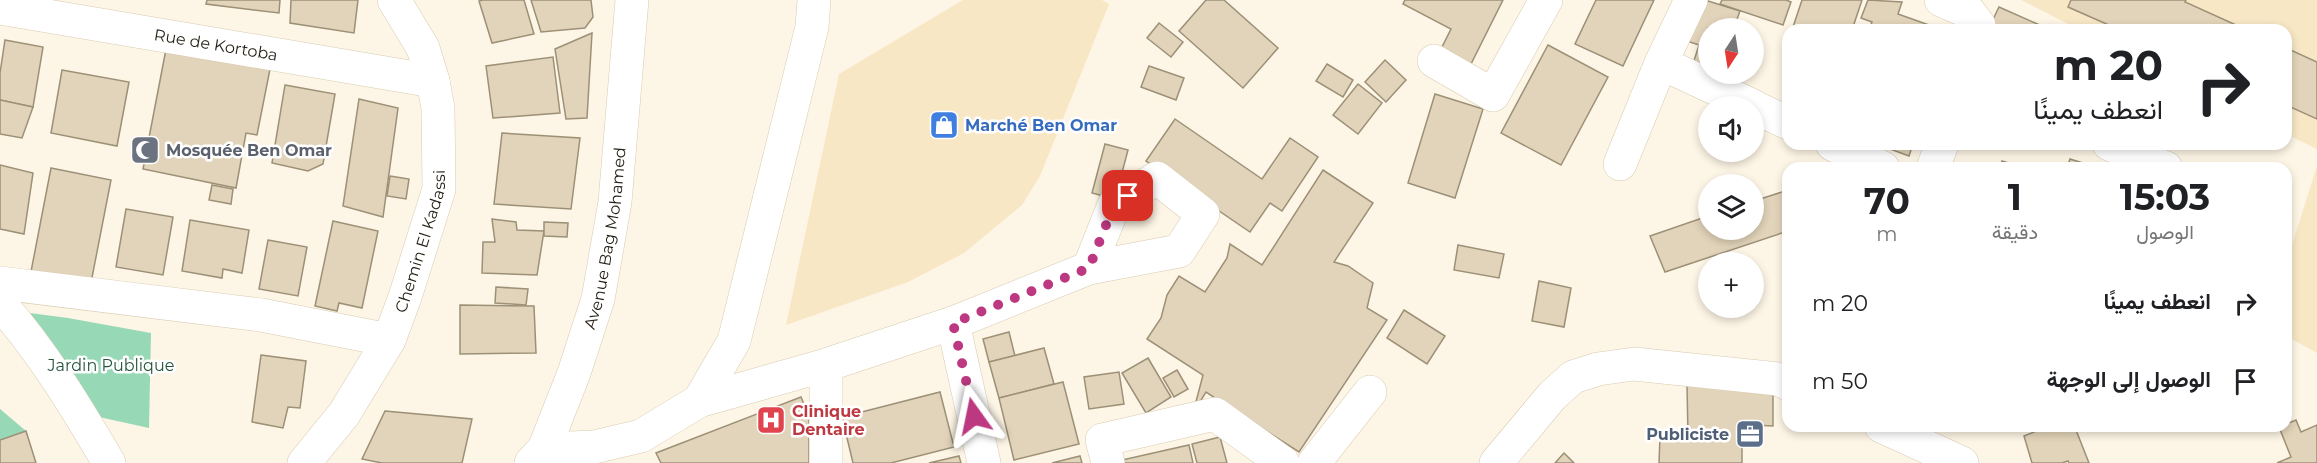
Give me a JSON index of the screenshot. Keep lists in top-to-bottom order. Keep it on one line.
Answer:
{"streets":{"street":["Rue de Kortoba","Avenue Bag Mohamed","Chemin El Kadassi"]},"crossings":[["Rue de Kortoba","Chemin El Kadassi"]],"parks":["Jardin Publique"],"places":{"shop":["Marché Ben Omar"],"mosque":["Mosquée Ben Omar"],"hospital":["Clinique Dentaire"],"office":["Publiciste"]},"north":"bottom","page":{"map_buttons":"+","turn":["20 m","انعطف يمينًا"],"eta":["15:03","الوصول","1","دقيقة","70","m"],"list":[{"name":"انعطف يمينًا","value":"20 m"},{"name":"الوصول إلى الوجهة","value":"50 m"}]}}
